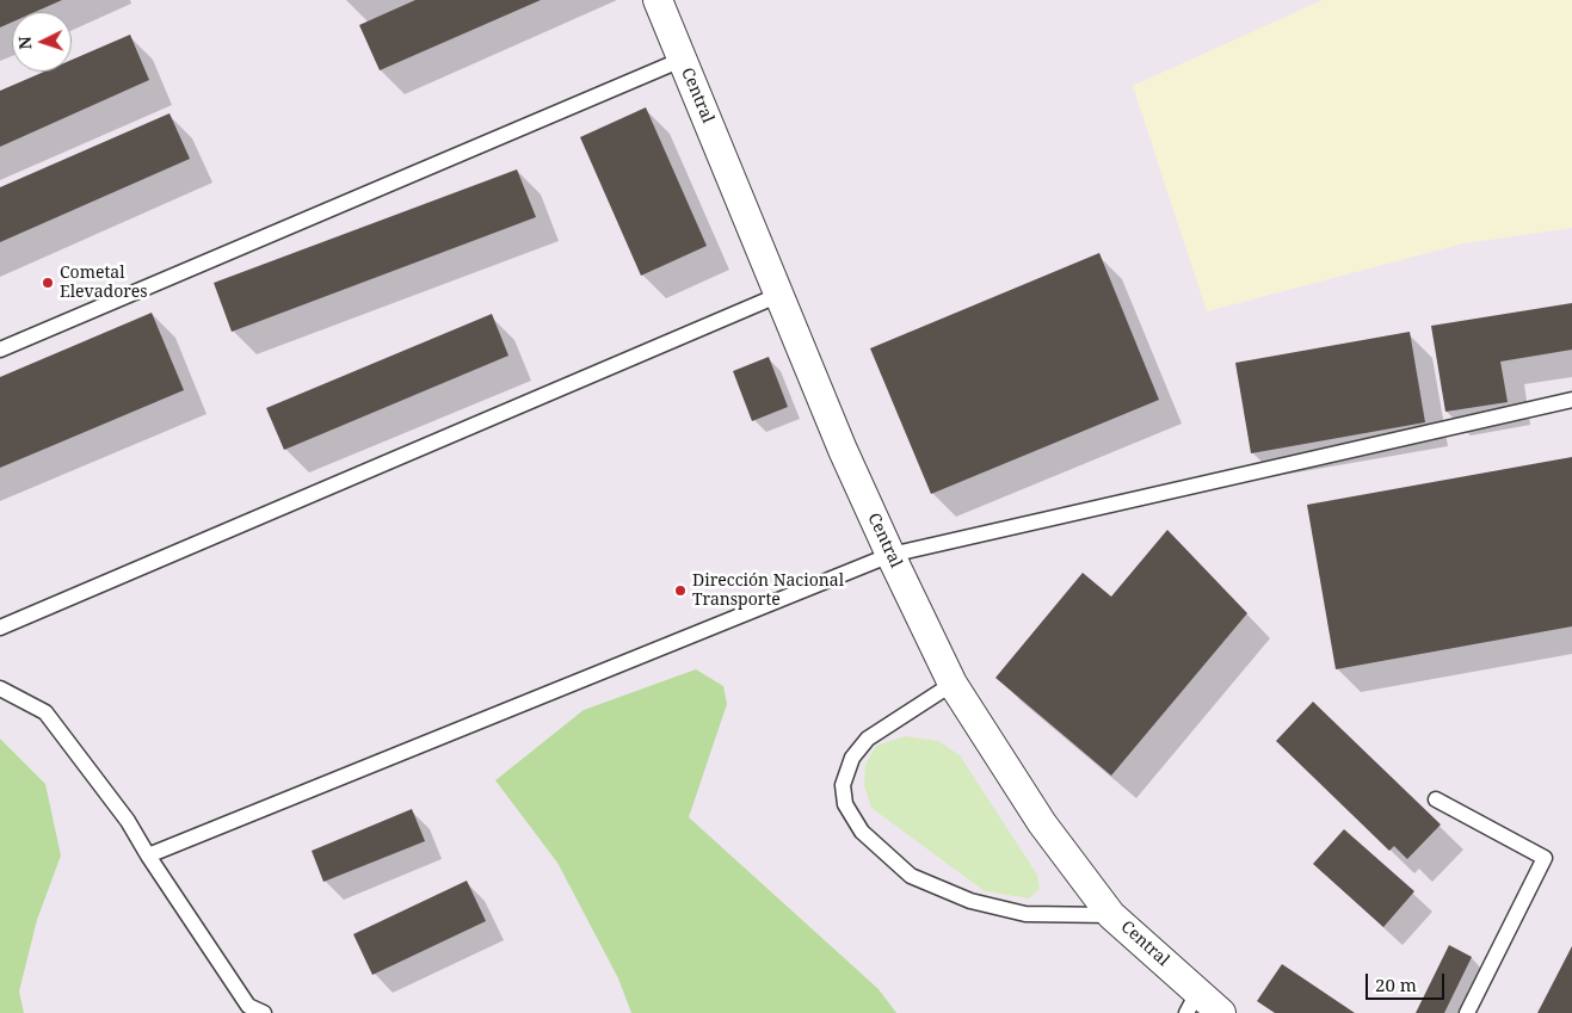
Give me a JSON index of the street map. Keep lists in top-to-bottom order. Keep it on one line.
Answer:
{"streets":{"street":["Central"]},"places":["Cometal Elevadores","Dirección Nacional Transporte"],"scale_bar":"20 m","north":"left"}
